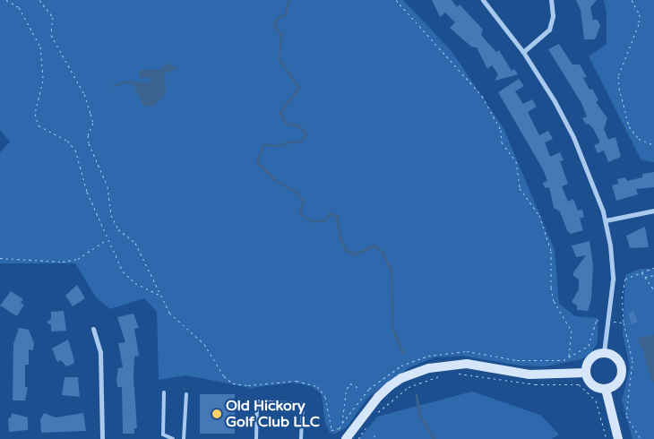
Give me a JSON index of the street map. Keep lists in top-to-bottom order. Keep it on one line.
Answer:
{"places":["Old Hickory Golf Club LLC"]}
